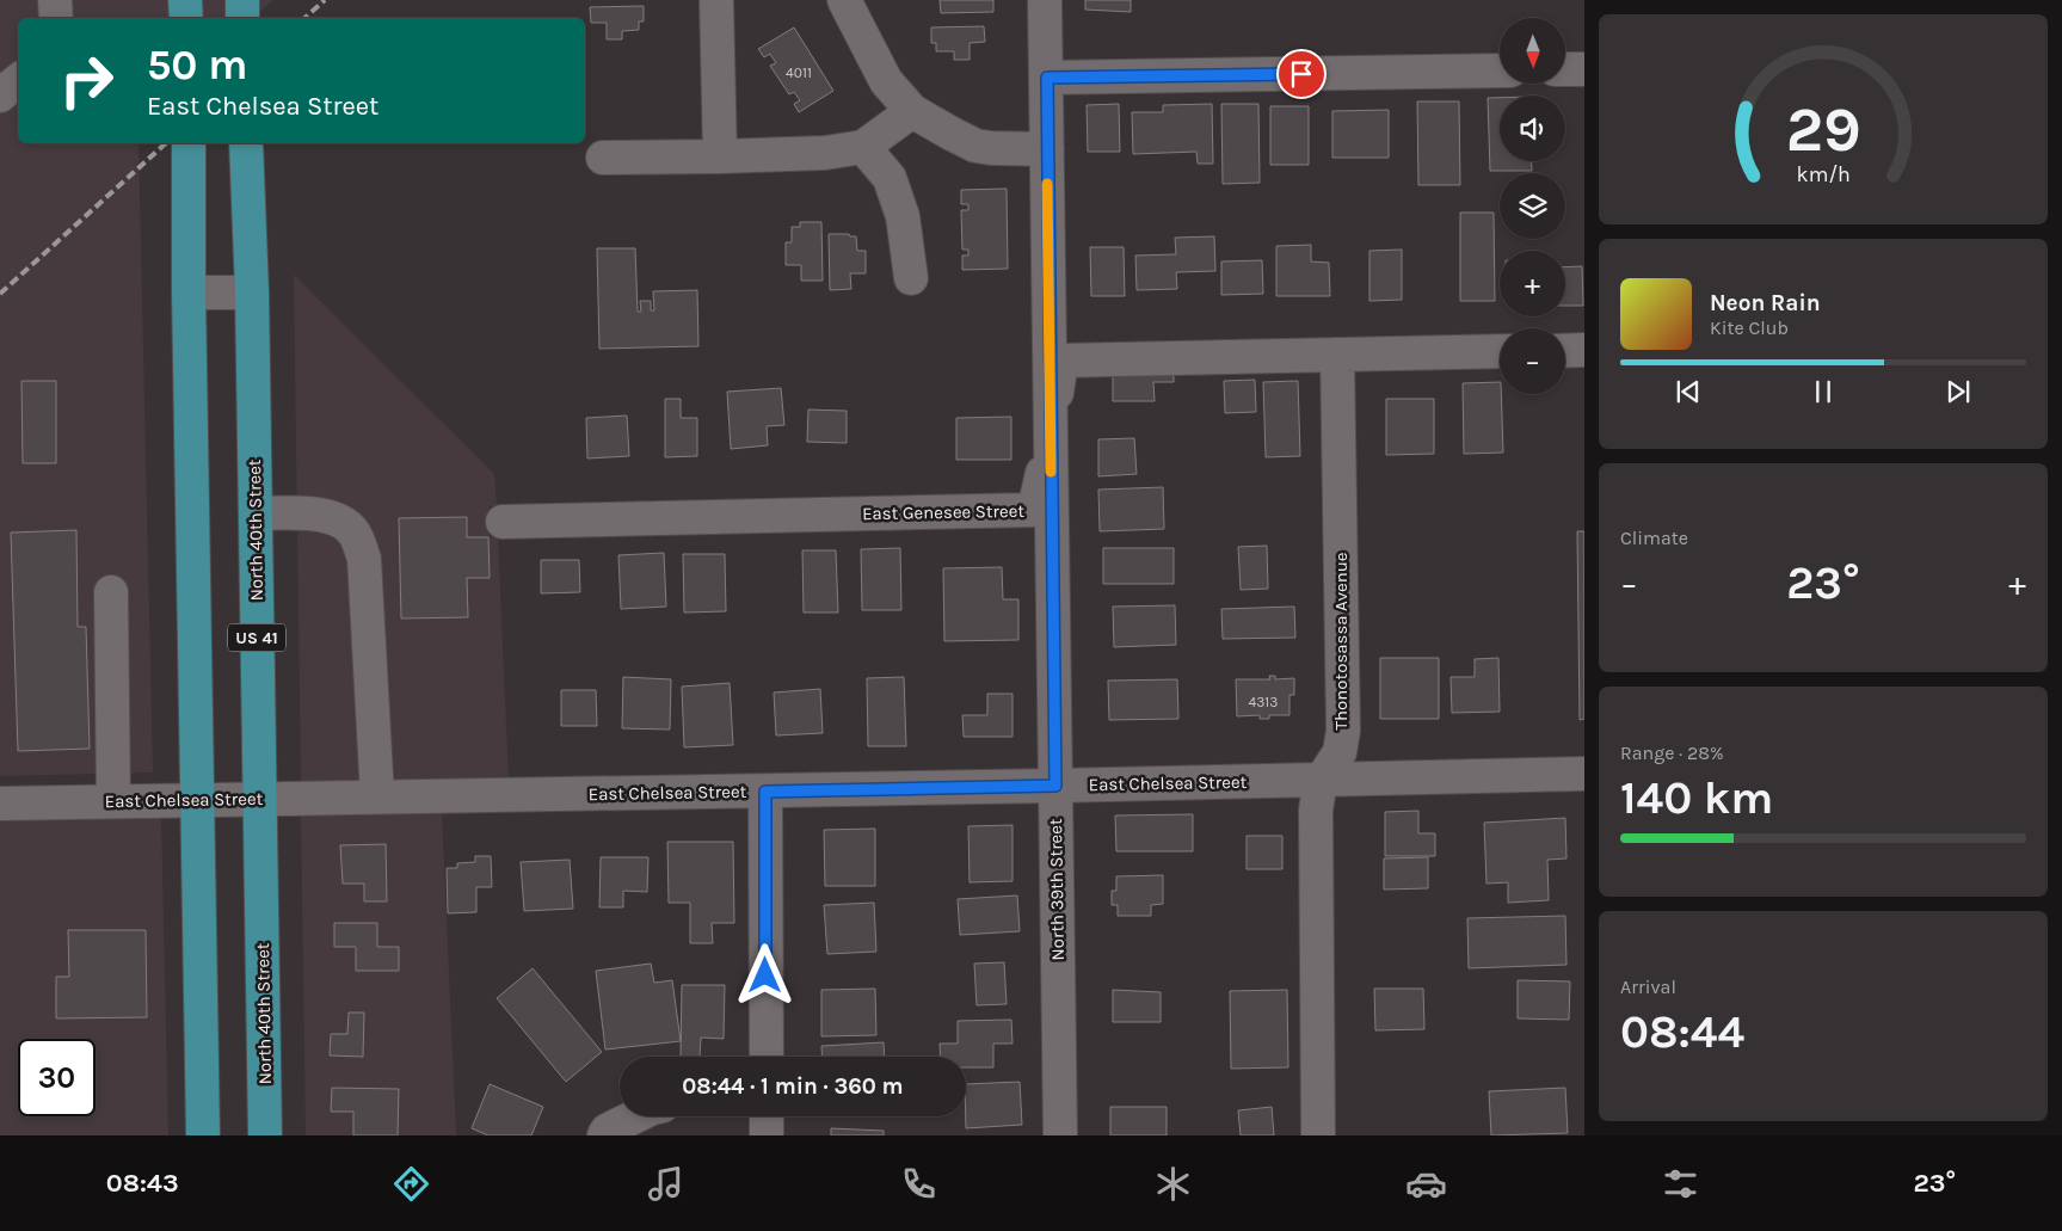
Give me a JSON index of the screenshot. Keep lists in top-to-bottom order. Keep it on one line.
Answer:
{"streets":{"main road":["North 40th Street","US 41"],"street":["East Genesee Street","Thonotosassa Avenue","East Chelsea Street","North 39th Street"]},"crossings":[["East Genesee Street","Thonotosassa Avenue"],["East Genesee Street","North 39th Street"],["North 40th Street","East Chelsea Street"],["Thonotosassa Avenue","East Chelsea Street"],["East Chelsea Street","North 39th Street"]],"house_numbers":["4011","4313"],"north":"bottom","page":{"map_buttons":["+","−"],"turn":["50 m","East Chelsea Street"],"song":["Neon Rain","Kite Club"],"tile":["Climate",["Range · 28%","140 km"],["Arrival","08:44"]],"heat":["−","23°","+"],"limit":"30","trip":"08:44 · 1 min · 360 m","tabs":["08:43","23°"],"gauge":["29","km/h"]}}
